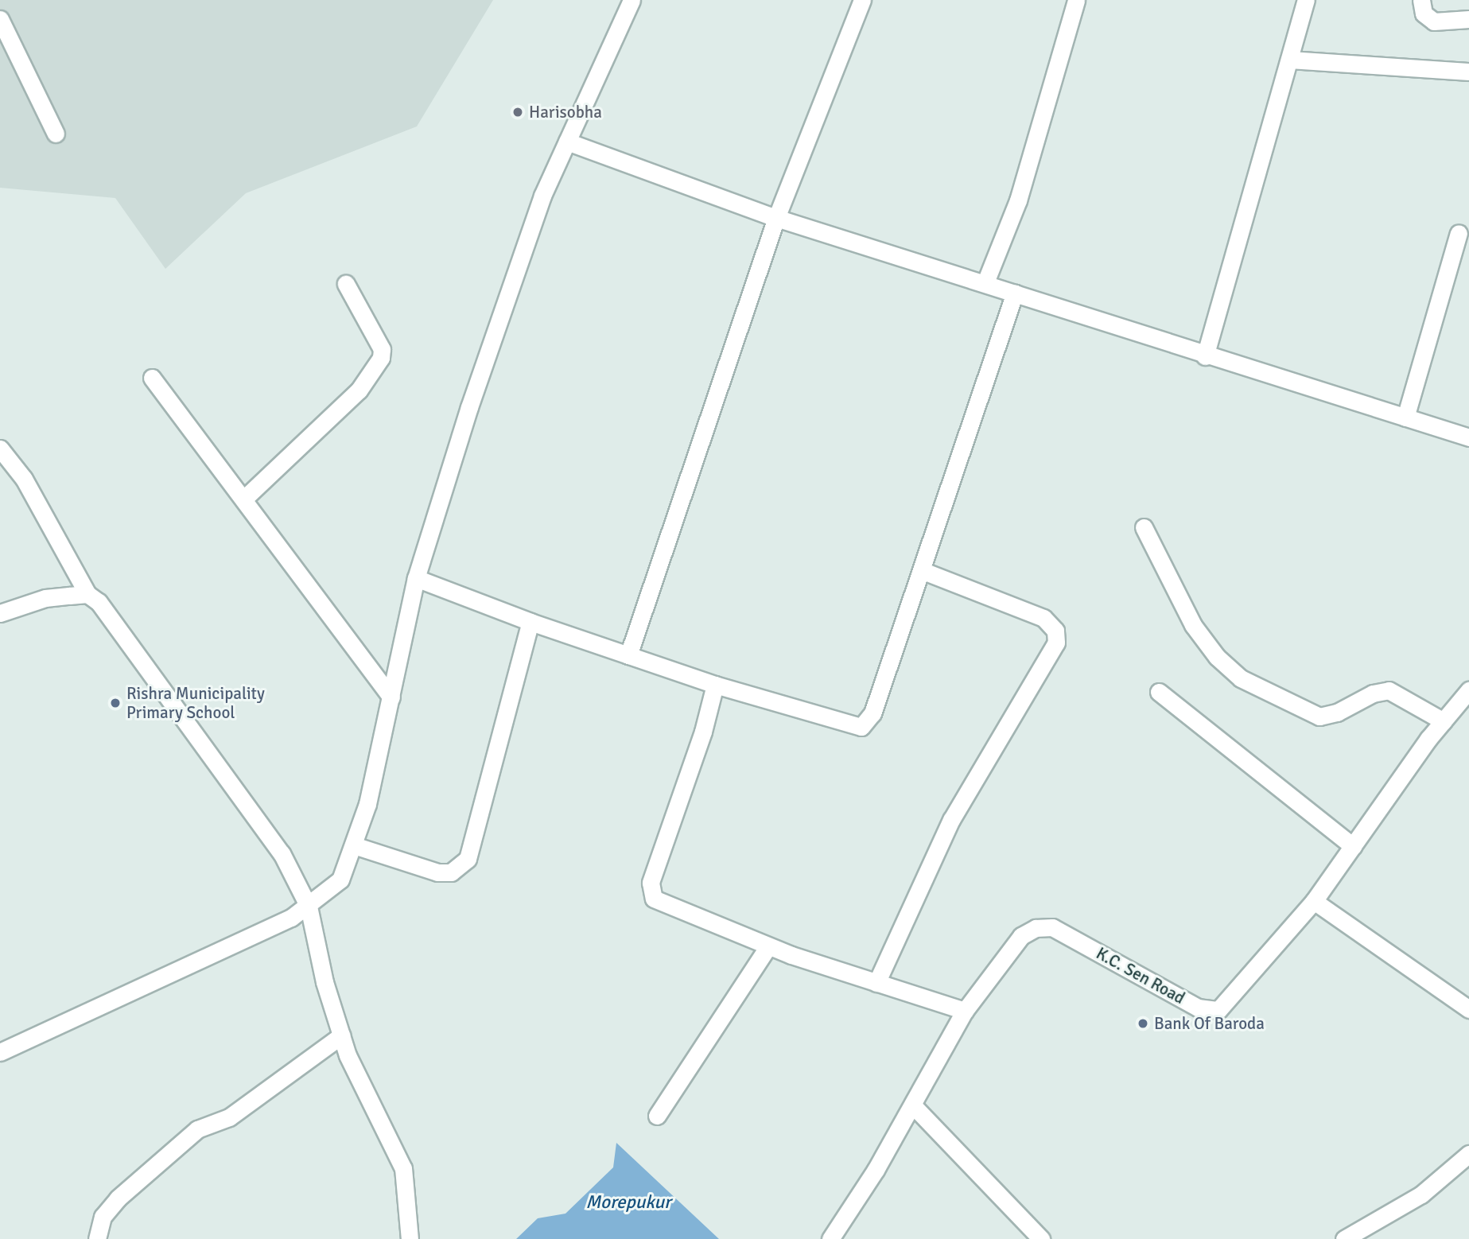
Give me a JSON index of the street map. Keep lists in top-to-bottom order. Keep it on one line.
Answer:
{"streets":{"street":["K.C. Sen Road"]},"water":["Morepukur"],"places":["Harisobha","Rishra Municipality Primary School","Bank Of Baroda"]}
